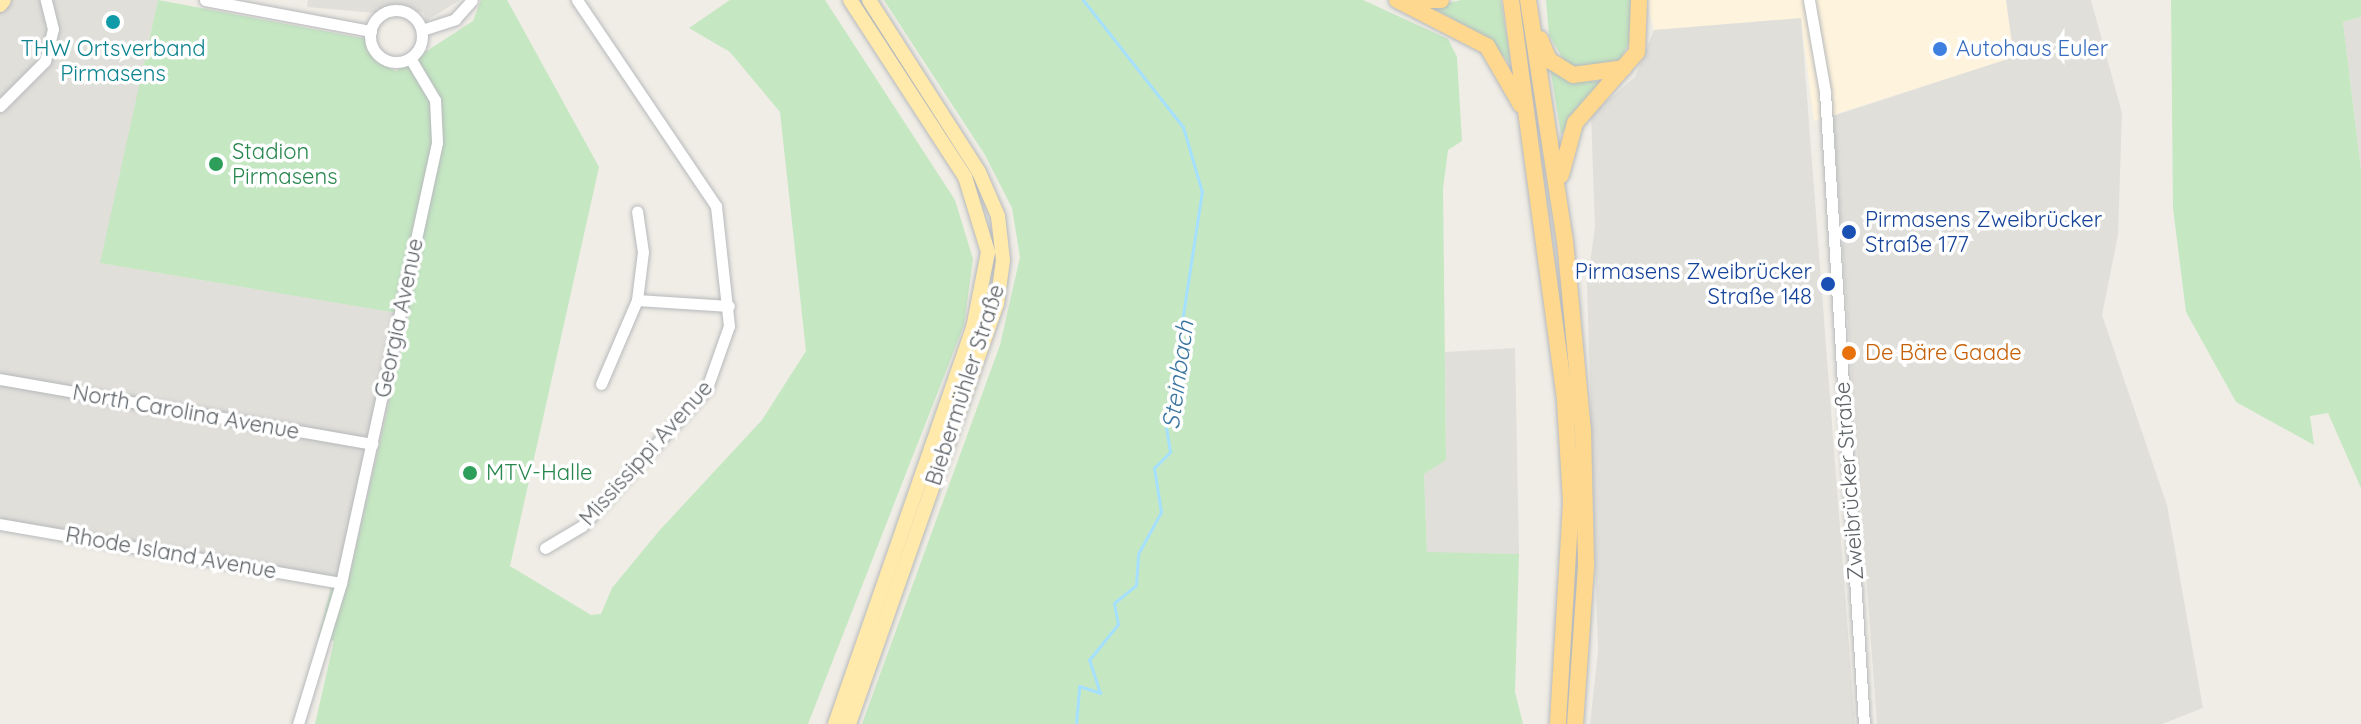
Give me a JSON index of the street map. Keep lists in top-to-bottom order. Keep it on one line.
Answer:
{"streets":{"main road":["Biebermühler Straße"],"street":["Georgia Avenue","North Carolina Avenue","Mississippi Avenue","Zweibrücker Straße","Rhode Island Avenue"]},"crossings":[["Georgia Avenue","North Carolina Avenue"],["Georgia Avenue","Rhode Island Avenue"]],"water":["Steinbach"],"places":["THW Ortsverband Pirmasens","Autohaus Euler","Stadion Pirmasens","Pirmasens Zweibrücker Straße 177","Pirmasens Zweibrücker Straße 148","De Bäre Gaade","MTV-Halle"]}
